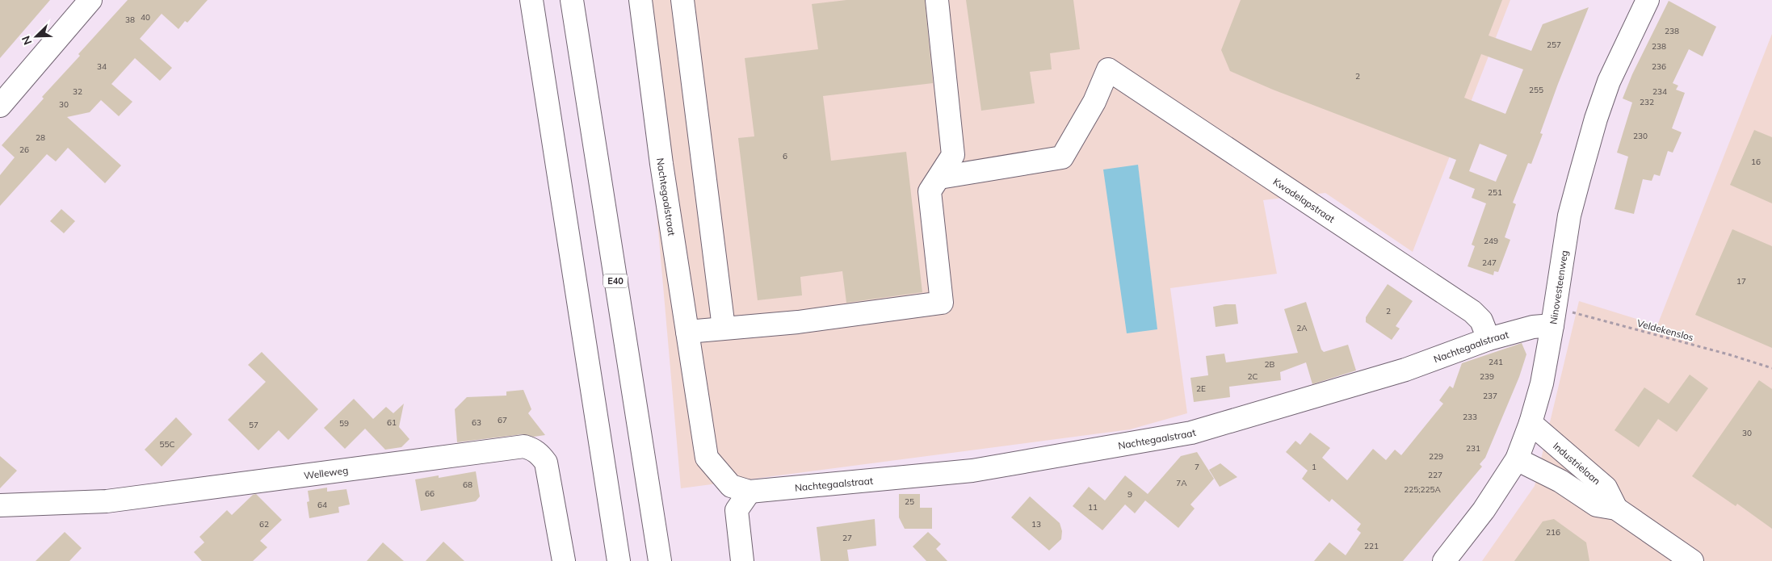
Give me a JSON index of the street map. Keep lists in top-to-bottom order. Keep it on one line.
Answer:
{"streets":{"main road":["Nachtegaalstraat","Kwadelapstraat","E40","Ninovesteenweg","Industrielaan","Welleweg"],"path":["Veldekenslos"]},"crossings":[["Nachtegaalstraat","Kwadelapstraat"],["Nachtegaalstraat","Ninovesteenweg"],["Nachtegaalstraat","Veldekenslos"],["Ninovesteenweg","Veldekenslos"],["Ninovesteenweg","Industrielaan"]],"house_numbers":["40","38","238","257","238","34","236","2","255","32","234","232","30","230","28","26","6","16","251","249","247","17","2","2A","241","2B","2C","239","2E","237","233","67","61","63","59","57","30","55C","231","229","7","1","227","7A","68","225;225A","66","9","25","64","11","62","13","216","27","221"],"north":"bottom left"}
